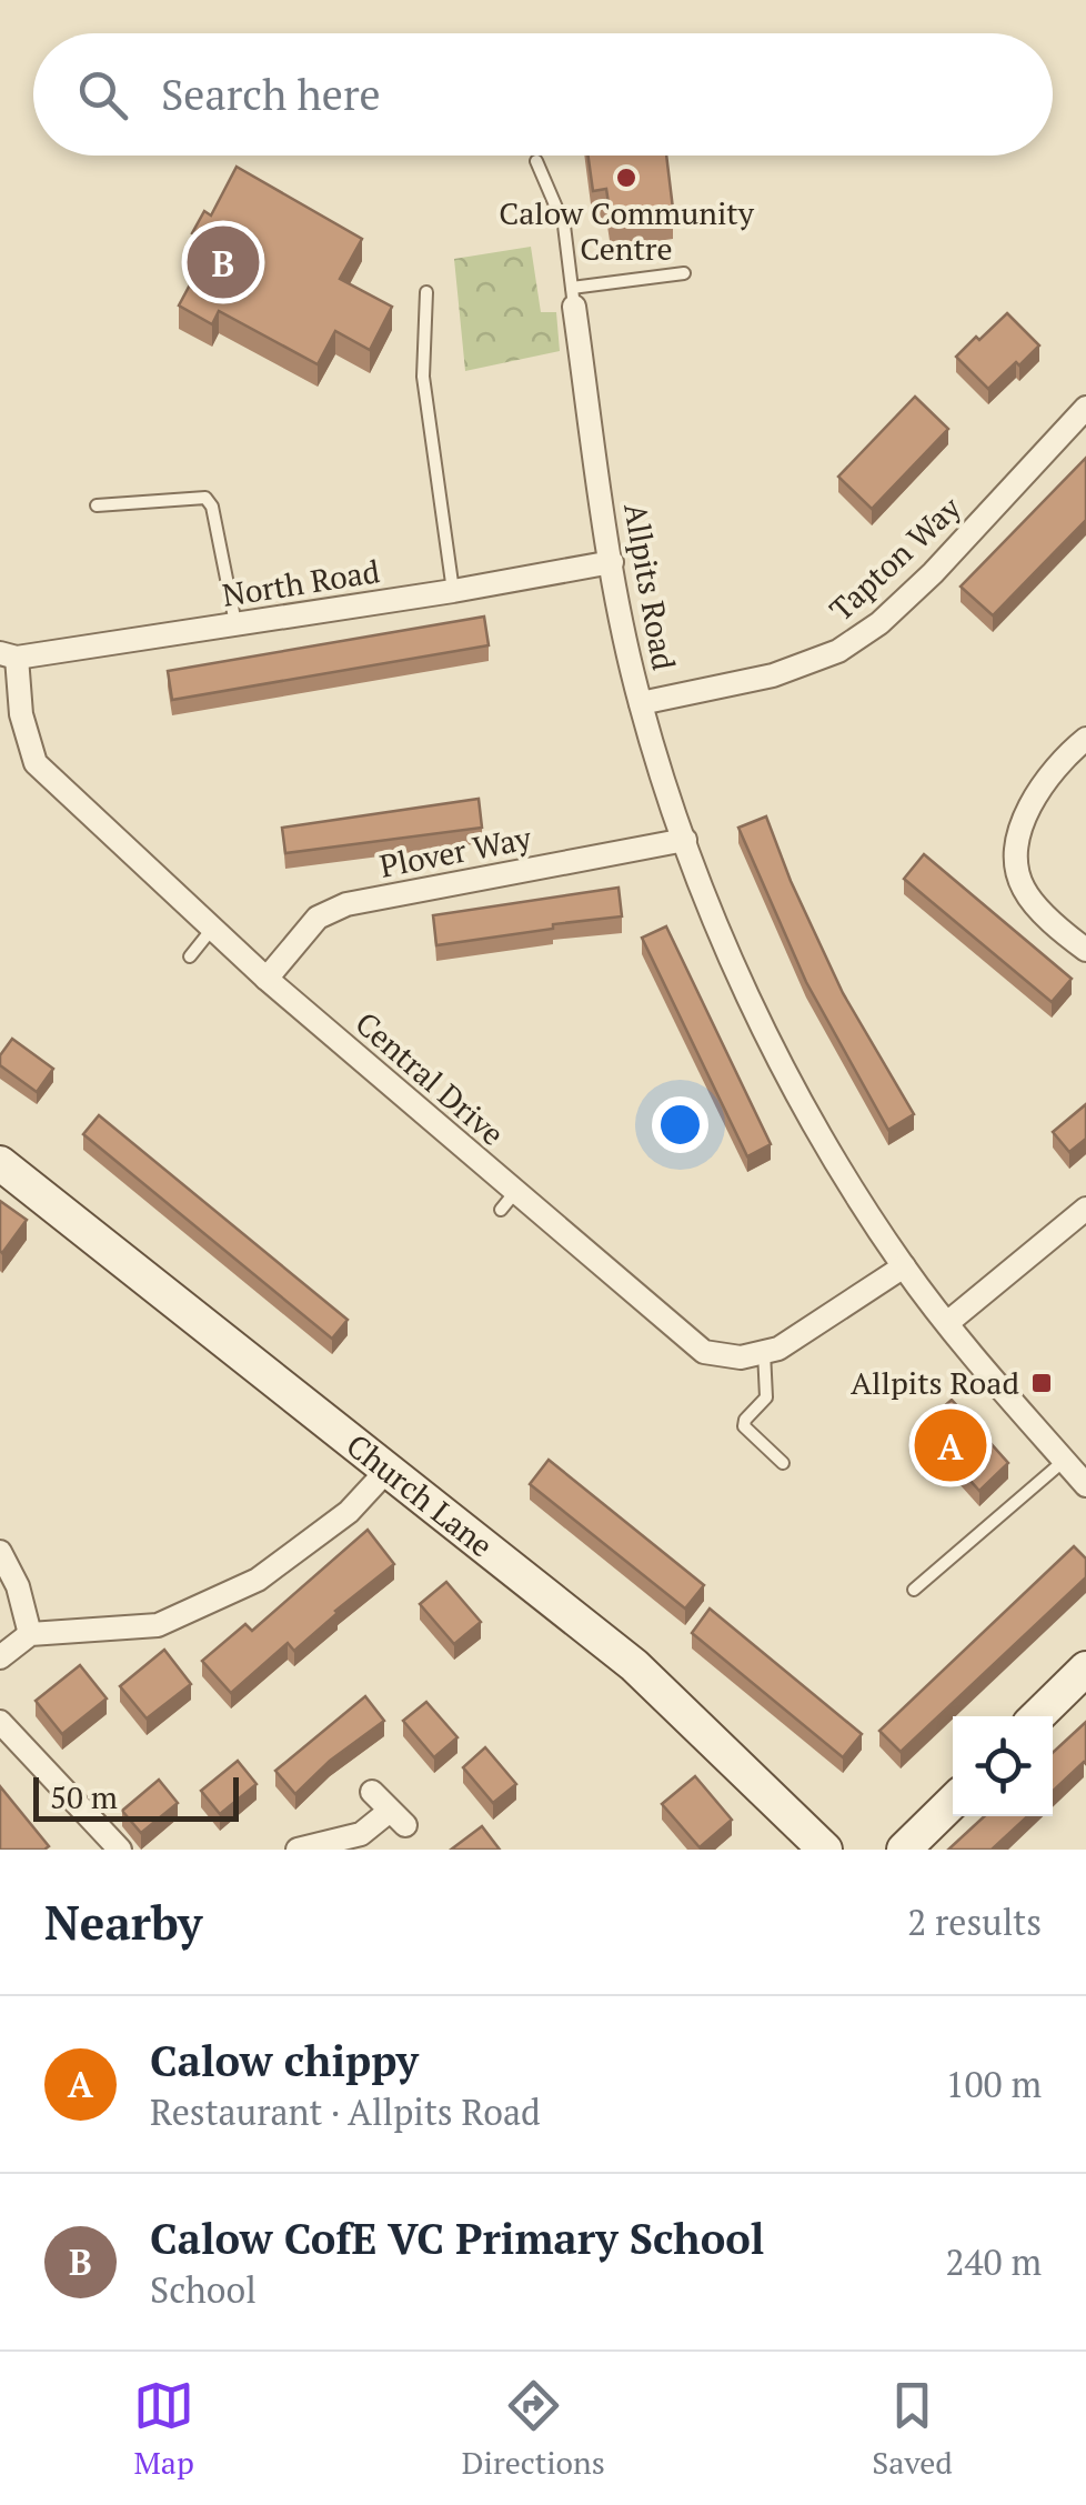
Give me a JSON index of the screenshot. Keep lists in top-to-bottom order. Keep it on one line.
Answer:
{"streets":{"street":["Tapton Way","North Road","Allpits Road","Plover Way","Central Drive","Church Lane"]},"crossings":[["Tapton Way","Allpits Road"],["North Road","Allpits Road"],["North Road","Central Drive"],["Allpits Road","Plover Way"],["Allpits Road","Central Drive"],["Plover Way","Central Drive"]],"places":{"other":["Calow Community Centre"],"transit":["Allpits Road"]},"scale_bar":"50 m","page":{"search":"Search here","pins":["B","A"],"scale":"50 m","heading":["Nearby","2 results"],"list":[{"mark":"A","name":"Calow chippy","note":"Restaurant · Allpits Road","value":"100 m"},{"mark":"B","name":"Calow CofE VC Primary School","note":"School","value":"240 m"}],"nav":["Map","Directions","Saved"]}}
